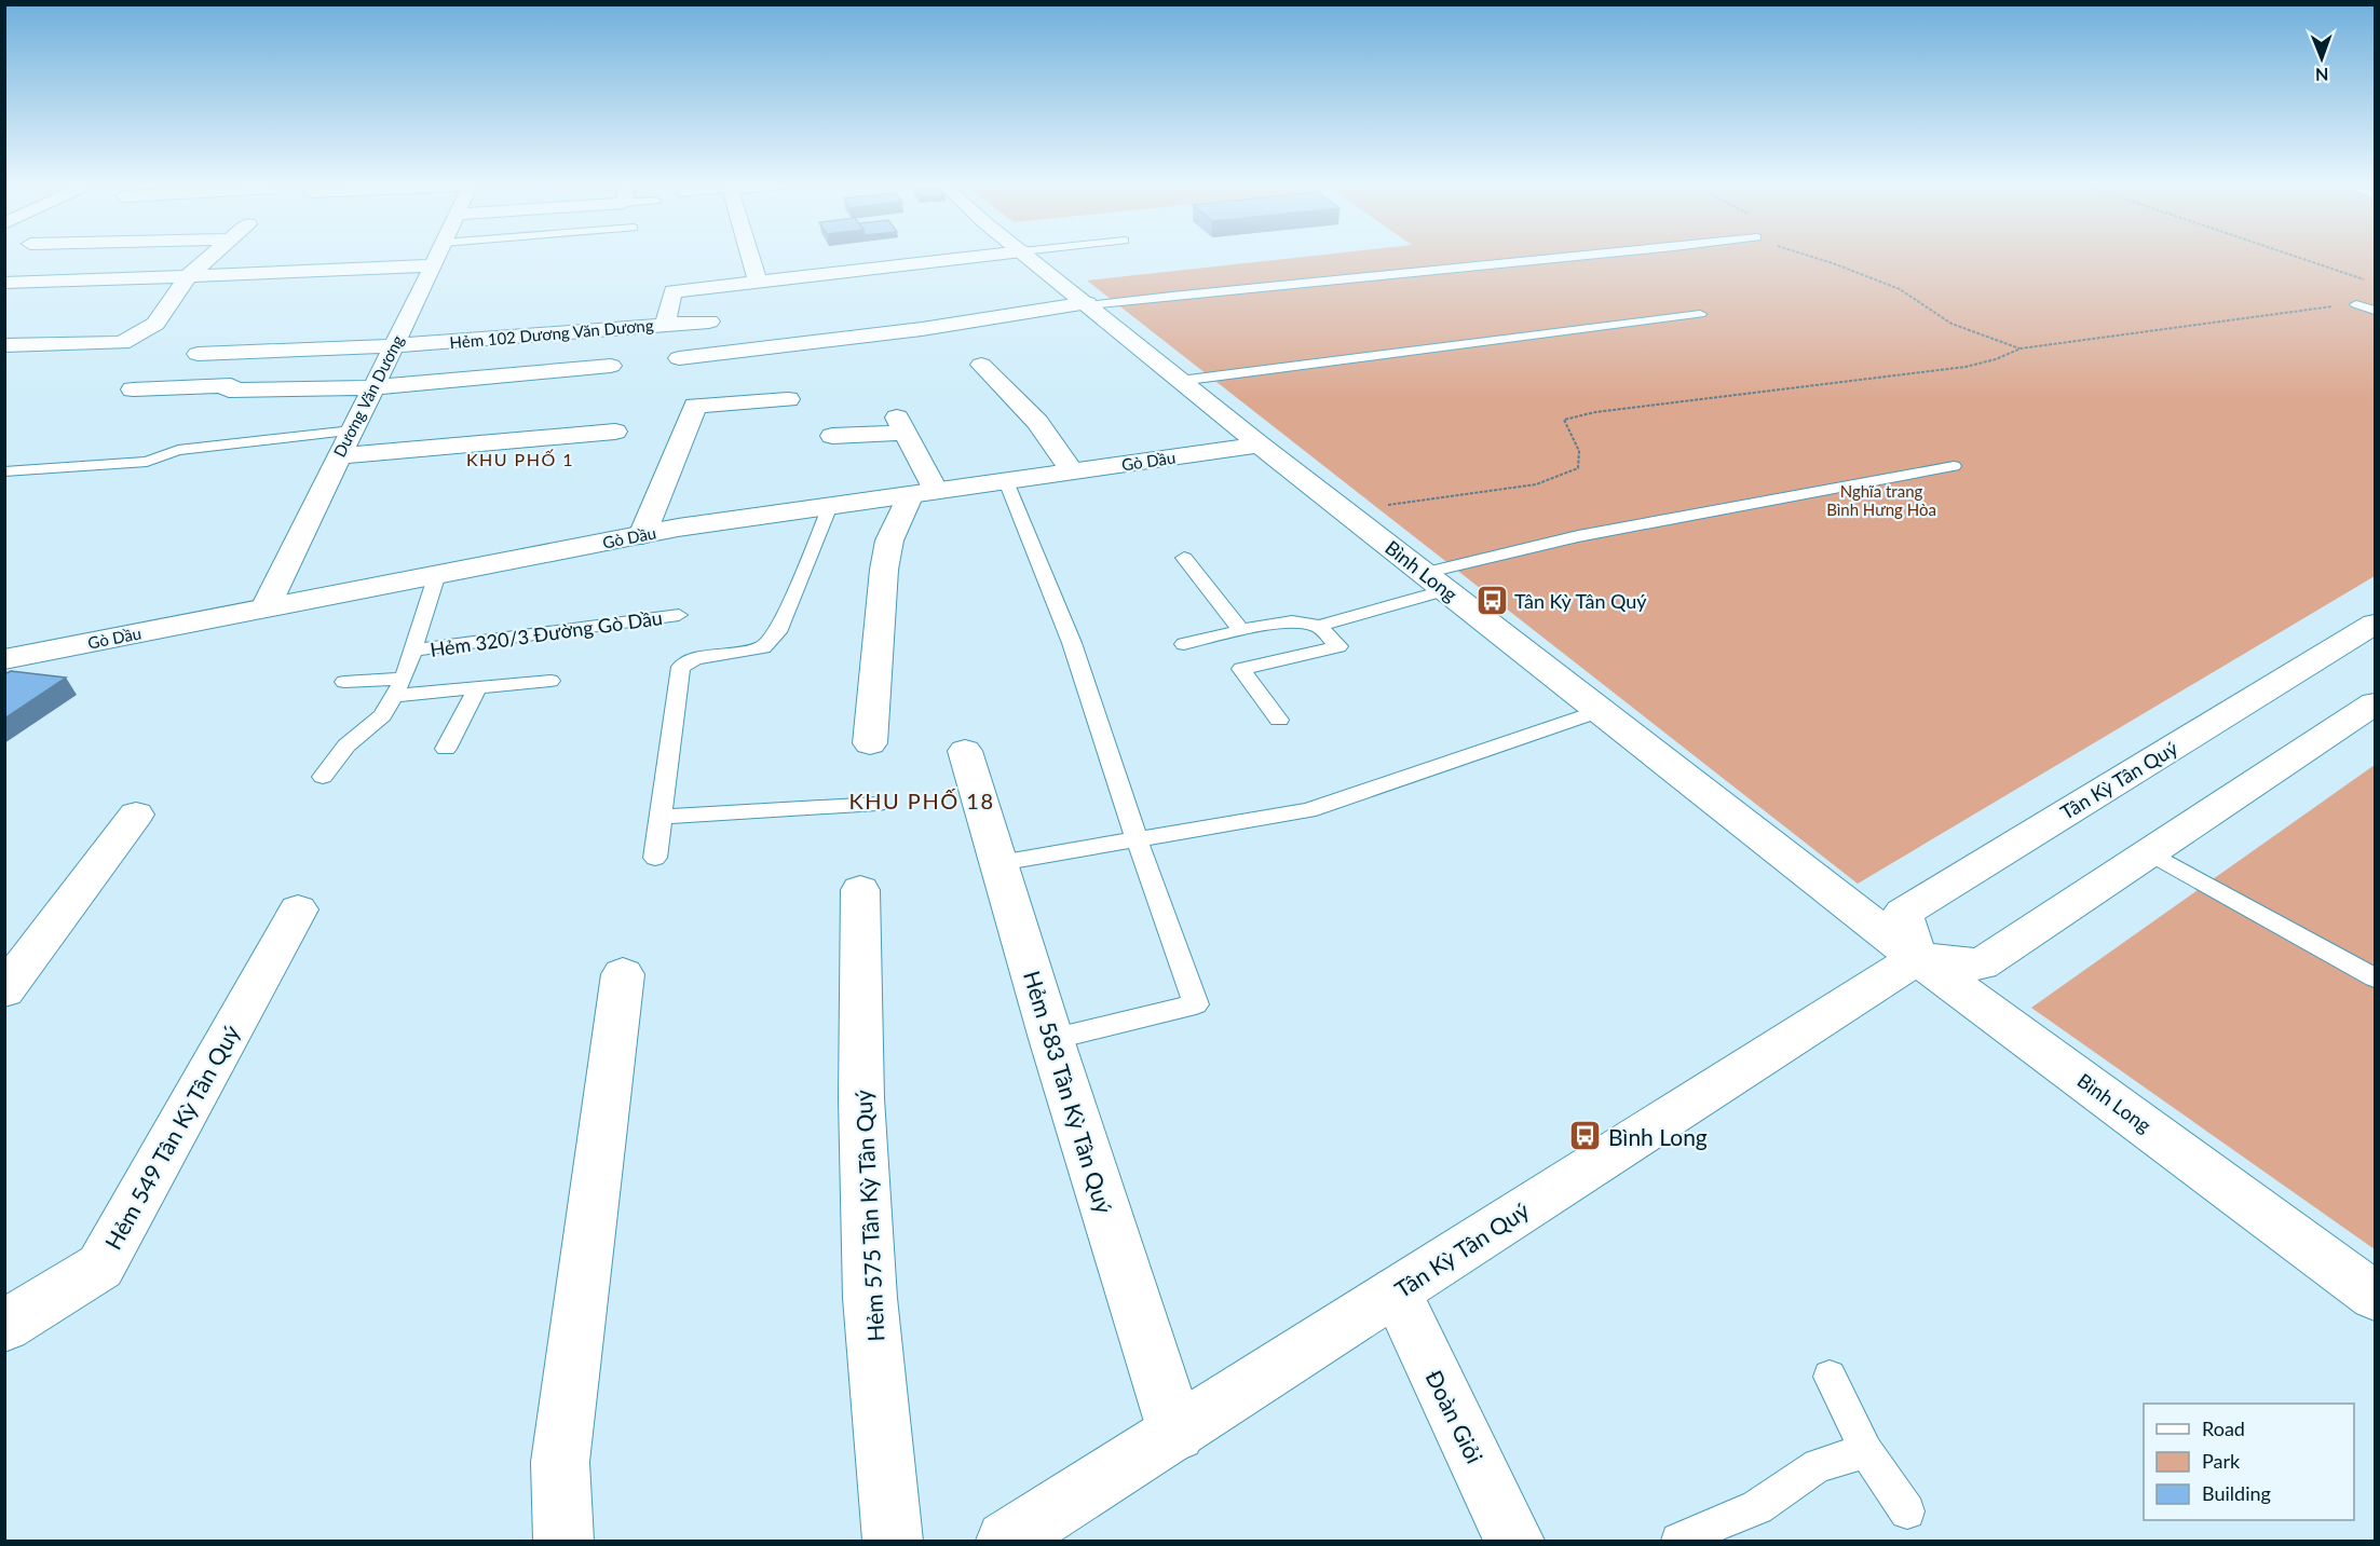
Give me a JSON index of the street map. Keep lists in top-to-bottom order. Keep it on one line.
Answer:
{"streets":{"street":["Hẻm 102 Dương Văn Dương","Dương Văn Dương","Gò Dầu","Bình Long","Tân Kỳ Tân Quý","Hẻm 583 Tân Kỳ Tân Quý","Hẻm 549 Tân Kỳ Tân Quý","Hẻm 575 Tân Kỳ Tân Quý","Đoàn Giỏi"],"lane":["Hẻm 320/3 Đường Gò Dầu"]},"crossings":[["Hẻm 102 Dương Văn Dương","Dương Văn Dương"],["Dương Văn Dương","Gò Dầu"],["Gò Dầu","Bình Long"],["Bình Long","Tân Kỳ Tân Quý"],["Tân Kỳ Tân Quý","Hẻm 583 Tân Kỳ Tân Quý"],["Tân Kỳ Tân Quý","Đoàn Giỏi"]],"districts":["KHU PHỐ 1","KHU PHỐ 18"],"parks":["Nghĩa trang Bình Hưng Hòa"],"places":{"bus stop":["Tân Kỳ Tân Quý","Bình Long"]},"legend":["Road","Park","Building"],"north":"bottom"}
